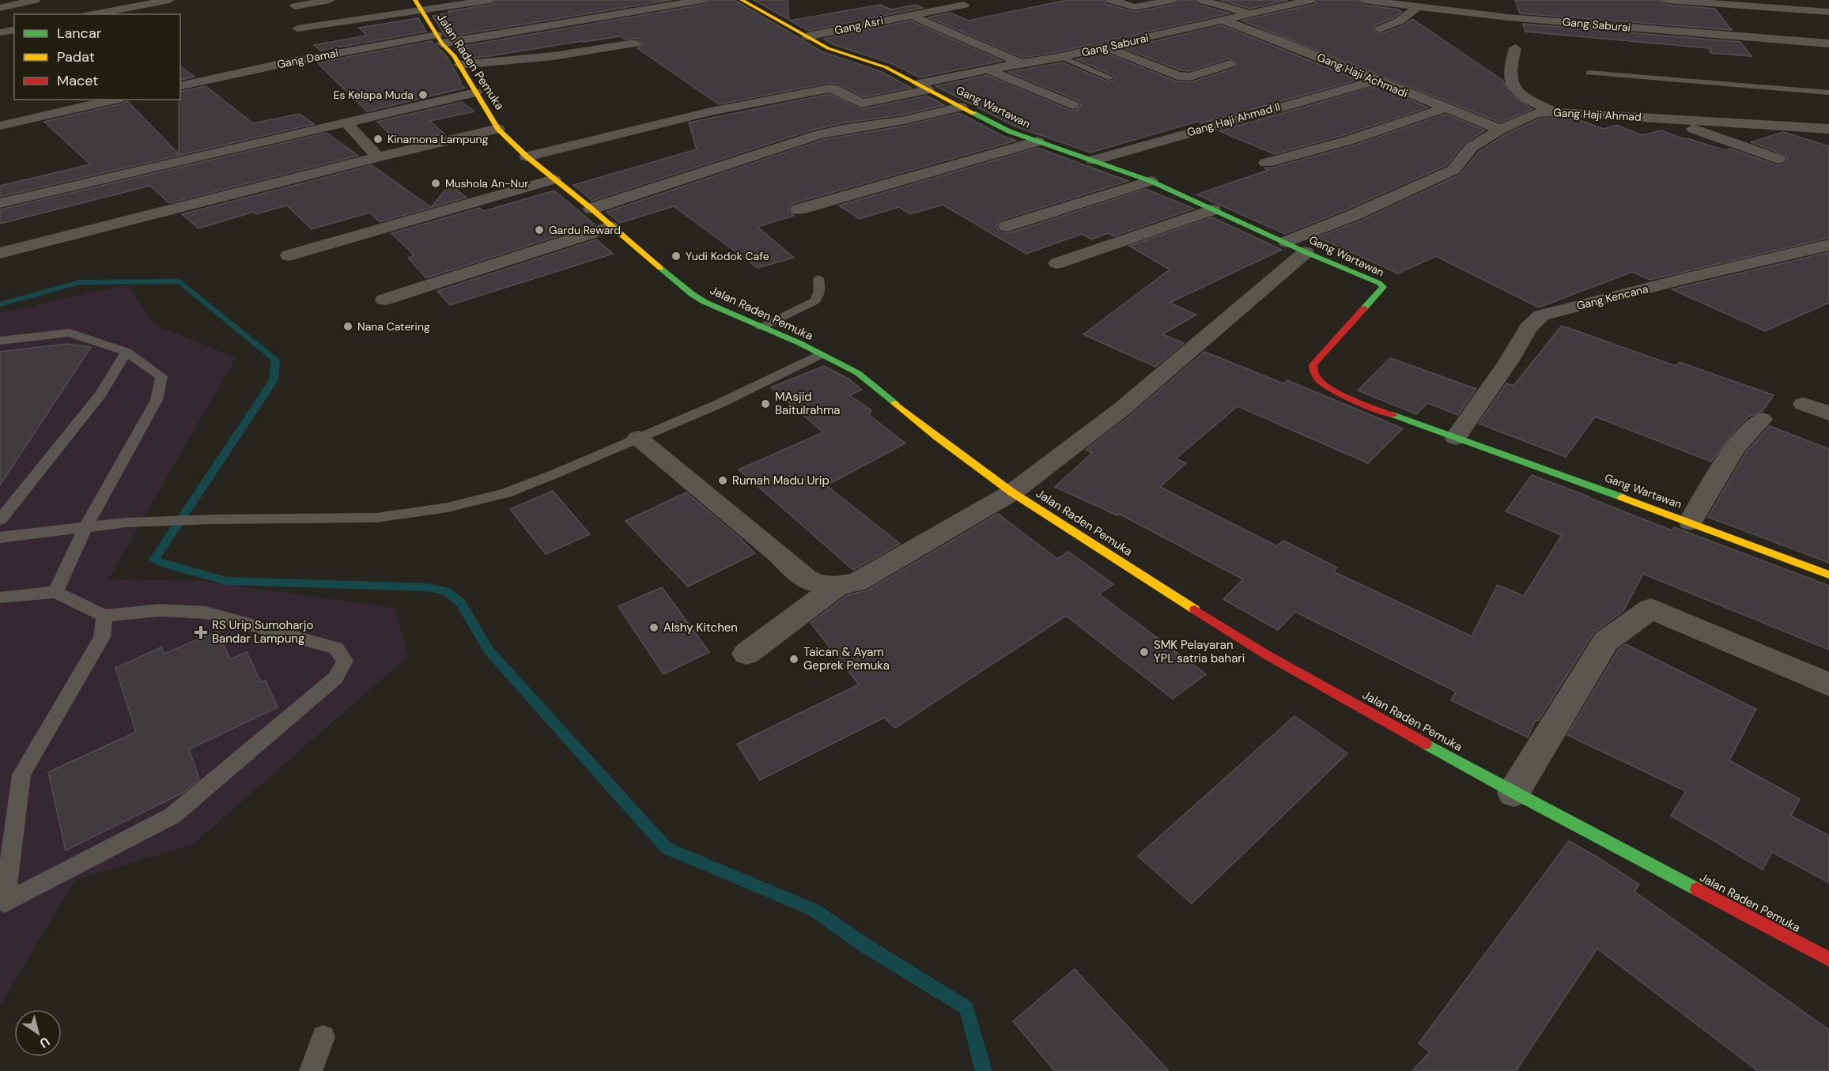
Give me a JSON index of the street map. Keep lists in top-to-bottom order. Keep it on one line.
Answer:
{"streets":{"street":["Gang Saburai","Gang Asri","Gang Damai","Jalan Raden Pemuka","Gang Haji Achmadi","Gang Wartawan","Gang Haji Ahmad","Gang Haji Ahmad II","Gang Kencana"]},"crossings":[["Gang Saburai","Jalan Raden Pemuka"],["Gang Saburai","Gang Haji Achmadi"],["Gang Saburai","Gang Wartawan"],["Gang Asri","Gang Wartawan"],["Gang Damai","Jalan Raden Pemuka"],["Jalan Raden Pemuka","Gang Haji Ahmad"],["Gang Haji Achmadi","Gang Haji Ahmad"],["Gang Haji Achmadi","Gang Haji Ahmad II"],["Gang Wartawan","Gang Haji Ahmad"],["Gang Wartawan","Gang Haji Ahmad II"],["Gang Wartawan","Gang Kencana"]],"places":{"other":["Es Kelapa Muda","Kinamona Lampung","Mushola An-Nur","Gardu Reward","Yudi Kodok Cafe","Nana Catering","MAsjid Baitulrahma","Rumah Madu Urip","Alshy Kitchen","SMK Pelayaran YPL satria bahari","Taican & Ayam Geprek Pemuka"],"health":["RS Urip Sumoharjo Bandar Lampung"]},"legend":["Lancar","Padat","Macet"],"north":"bottom right"}
